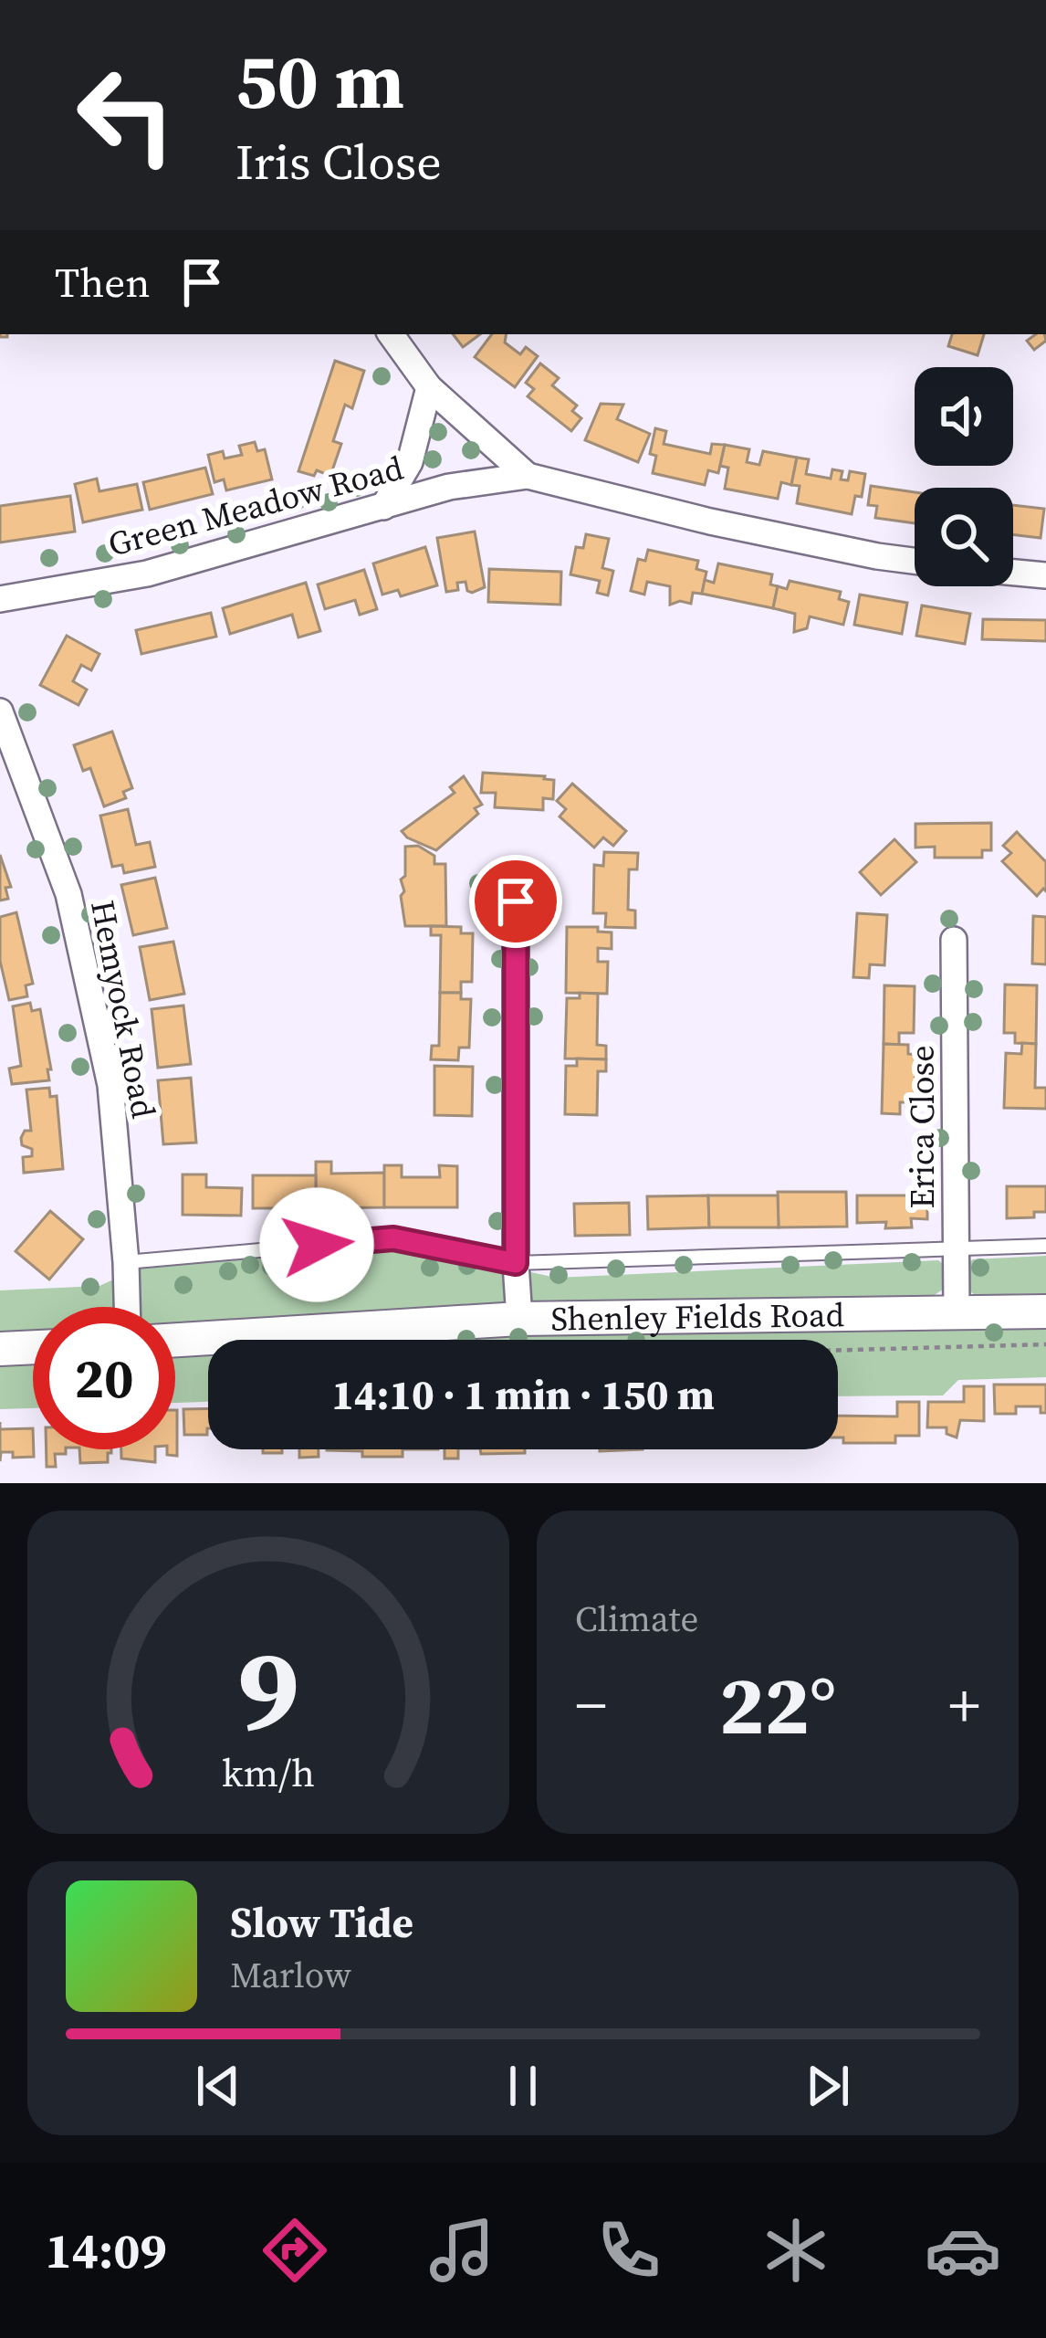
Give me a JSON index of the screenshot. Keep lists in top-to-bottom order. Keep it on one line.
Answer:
{"streets":{"street":["Green Meadow Road","Hemyock Road","Erica Close","Shenley Fields Road"]},"crossings":[["Erica Close","Shenley Fields Road"]],"page":{"turn":["50 m","Iris Close"],"then":"Then","limit":"20","trip":"14:10 · 1 min · 150 m","tile":"Climate","heat":["−","22°","+"],"song":["Slow Tide","Marlow"],"tabs":"14:09","gauge":["9","km/h"]}}
